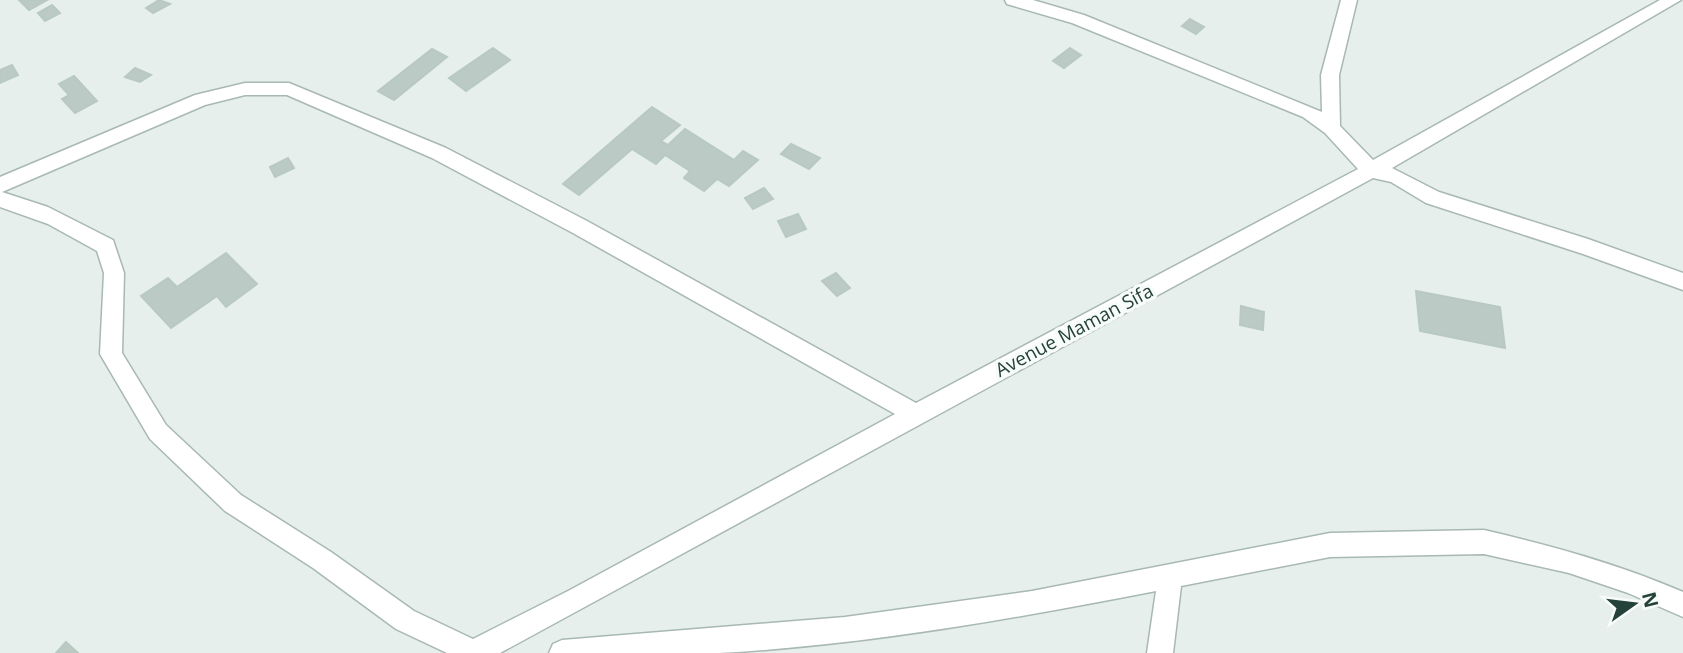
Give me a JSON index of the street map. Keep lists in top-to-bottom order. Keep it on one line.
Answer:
{"streets":{"street":["Avenue Maman Sifa"]},"north":"right"}
